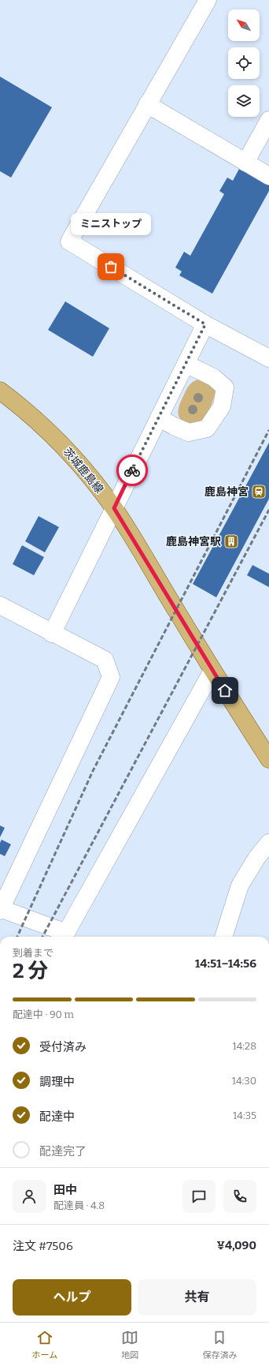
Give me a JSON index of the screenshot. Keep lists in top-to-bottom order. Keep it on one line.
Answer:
{"streets":{"main road":["茨城鹿島線"]},"places":{"other":["ミニストップ"],"station":["鹿島神宮"],"building":["鹿島神宮駅"]},"north":"top left","page":{"bubble":"ミニストップ","heading":["2 分","到着まで","14:51–14:56"],"panel":["田中","配達員 · 4.8","注文 #7506","¥4,090"],"bar":"配達中 · 90 m","list":[["受付済み","14:28"],["調理中","14:30"],["配達中","14:35"],"配達完了"],"buttons":["ヘルプ","共有"],"tabs":["ホーム","地図","保存済み"]}}
